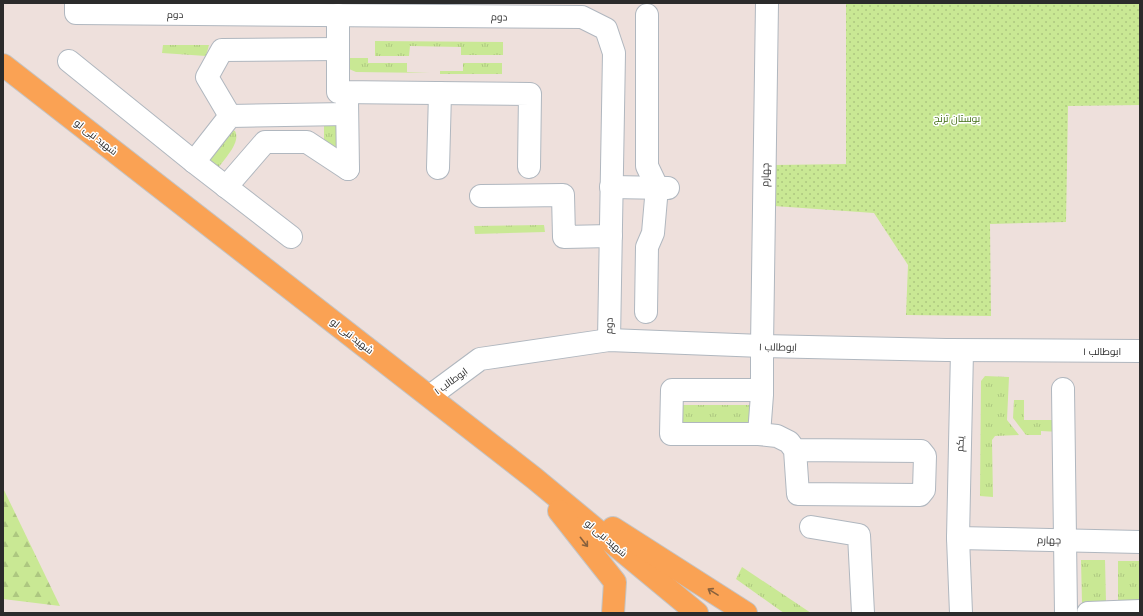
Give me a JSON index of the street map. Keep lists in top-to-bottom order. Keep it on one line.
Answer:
{"streets":{"main road":["شهید نبی لو"],"street":["دوم","چهارم","ابوطالب ۱","یکم"]},"crossings":[["دوم","ابوطالب ۱"],["شهید نبی لو","ابوطالب ۱"],["چهارم","ابوطالب ۱"],["چهارم","یکم"],["ابوطالب ۱","یکم"]],"parks":["بوستان ترنج"]}
